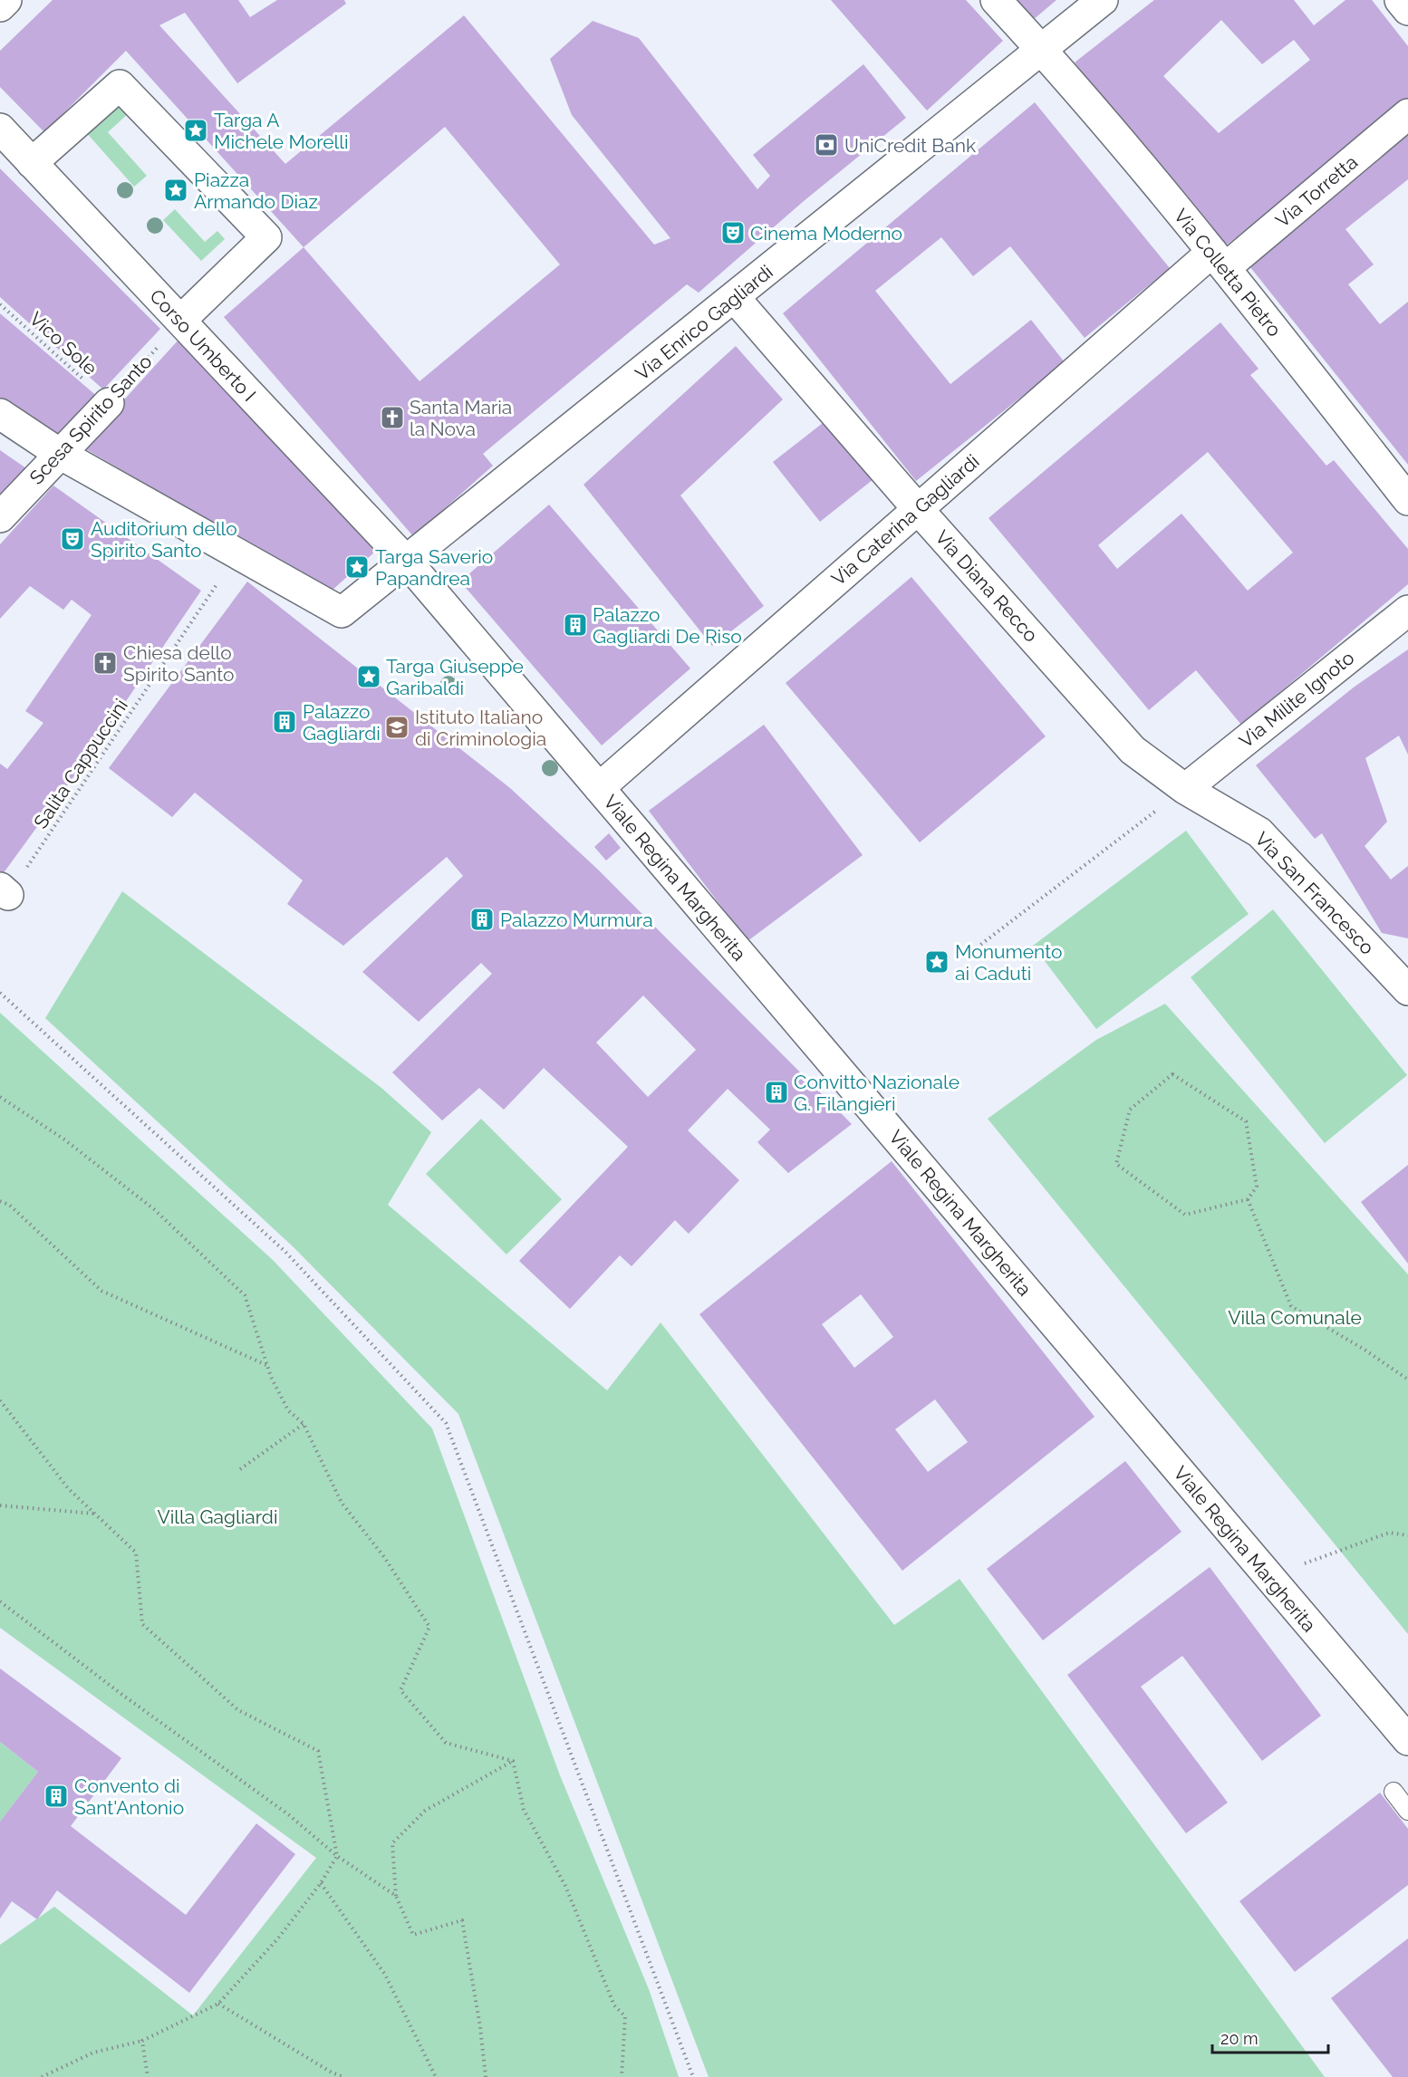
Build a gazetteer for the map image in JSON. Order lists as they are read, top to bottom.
{
  "streets": {
    "street": [
      "Via Torretta",
      "Via Colletta Pietro",
      "Via Enrico Gagliardi",
      "Corso Umberto I",
      "Scesa Spirito Santo",
      "Via Caterina Gagliardi",
      "Via Diana Recco",
      "Via Milite Ignoto",
      "Viale Regina Margherita",
      "Via San Francesco"
    ],
    "path": ["Vico Sole", "Salita Cappuccini"]
  },
  "crossings": [
    ["Via Torretta", "Via Colletta Pietro"],
    ["Via Torretta", "Via Caterina Gagliardi"],
    ["Via Colletta Pietro", "Via Enrico Gagliardi"],
    ["Via Colletta Pietro", "Via Caterina Gagliardi"],
    ["Via Enrico Gagliardi", "Corso Umberto I"],
    ["Via Enrico Gagliardi", "Via Diana Recco"],
    ["Via Enrico Gagliardi", "Salita Cappuccini"],
    ["Via Enrico Gagliardi", "Viale Regina Margherita"],
    ["Vico Sole", "Scesa Spirito Santo"],
    ["Corso Umberto I", "Scesa Spirito Santo"],
    ["Corso Umberto I", "Viale Regina Margherita"],
    ["Via Caterina Gagliardi", "Via Diana Recco"],
    ["Via Caterina Gagliardi", "Viale Regina Margherita"],
    ["Via Diana Recco", "Via Milite Ignoto"],
    ["Via Diana Recco", "Via San Francesco"],
    ["Via Milite Ignoto", "Via San Francesco"]
  ],
  "parks": ["Villa Comunale", "Villa Gagliardi"],
  "places": {
    "place": [
      "Targa A Michele Morelli",
      "Piazza Armando Diaz",
      "Targa Saverio Papandrea",
      "Targa Giuseppe Garibaldi",
      "Monumento ai Caduti"
    ],
    "bank": ["UniCredit Bank"],
    "theatre": ["Cinema Moderno", "Auditorium dello Spirito Santo"],
    "church": ["Santa Maria la Nova", "Chiesa dello Spirito Santo"],
    "building": [
      "Palazzo Gagliardi De Riso",
      "Palazzo Gagliardi",
      "Palazzo Murmura",
      "Convitto Nazionale G. Filangieri",
      "Convento di Sant'Antonio"
    ],
    "school or university": ["Istituto Italiano di Criminologia"]
  },
  "scale_bar": "20 m"
}
